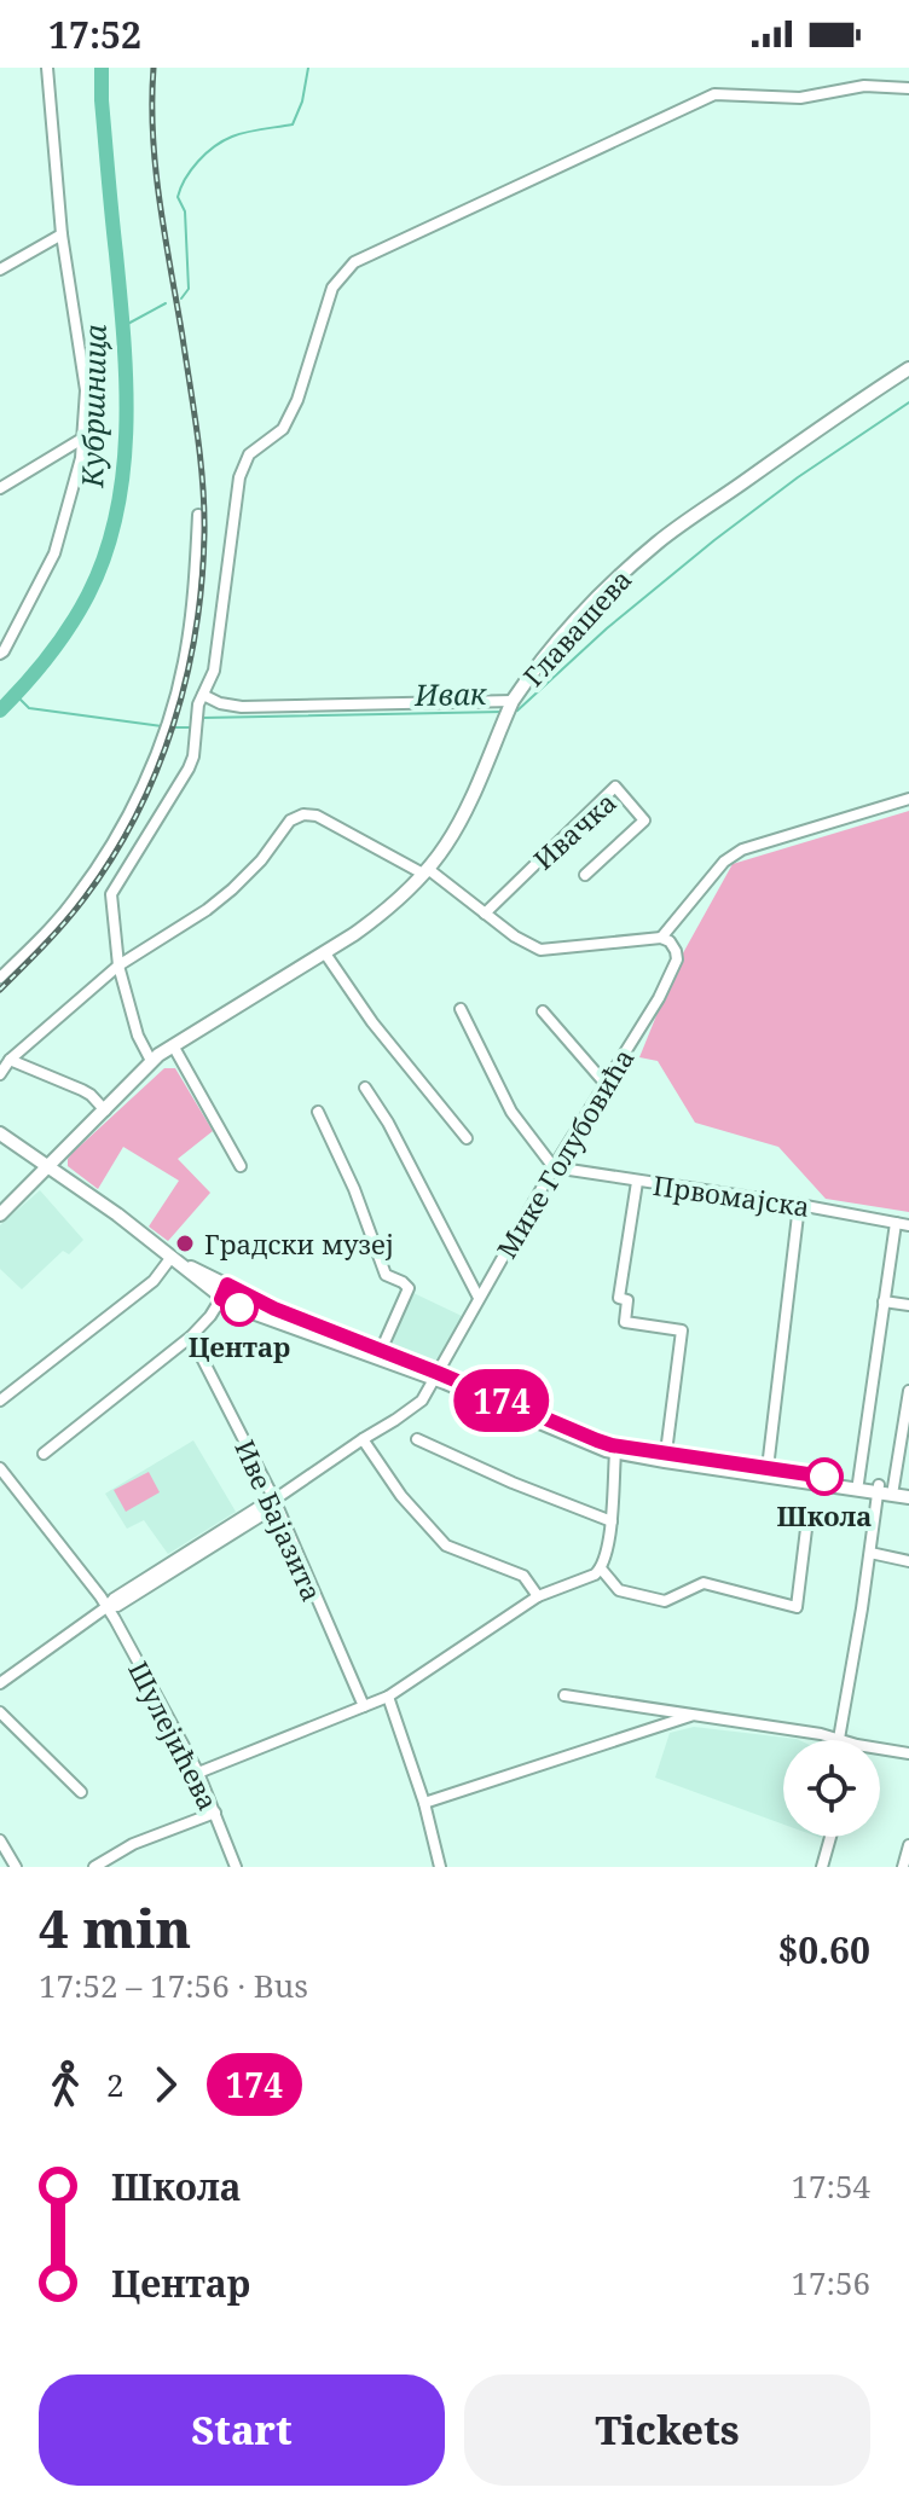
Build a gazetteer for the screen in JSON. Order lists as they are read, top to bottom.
{
  "streets": {
    "main road": ["Главашева"],
    "street": [
      "Ивачка",
      "Мике Голубовића",
      "Првомајска",
      "Иве Бајазита",
      "Шулејићева"
    ]
  },
  "crossings": [
    ["Мике Голубовића", "Првомајска"],
    ["Мике Голубовића", "Иве Бајазита"],
    ["Мике Голубовића", "Шулејићева"]
  ],
  "water": ["Кубршница", "Ивак"],
  "places": ["Градски музеј", "Центар", "Школа"],
  "lines": ["bus line 174"],
  "page": {
    "status": "17:52",
    "on_map": "174",
    "heading": ["4 min", "17:52 – 17:56 · Bus", "$0.60"],
    "legs": ["2", "174"],
    "list": [
      {
        "name": "Школа",
        "value": "17:54"
      },
      {
        "name": "Центар",
        "value": "17:56"
      }
    ],
    "buttons": ["Start", "Tickets"]
  }
}
